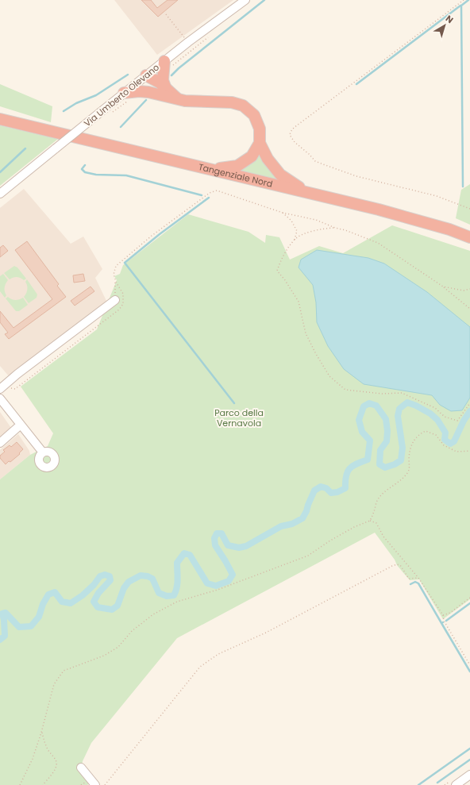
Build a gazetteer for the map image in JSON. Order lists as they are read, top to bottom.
{
  "streets": {
    "highway": ["Tangenziale Nord"],
    "street": ["Via Umberto Olevano"]
  },
  "parks": ["Parco della Vernavola"],
  "north": "top right"
}
